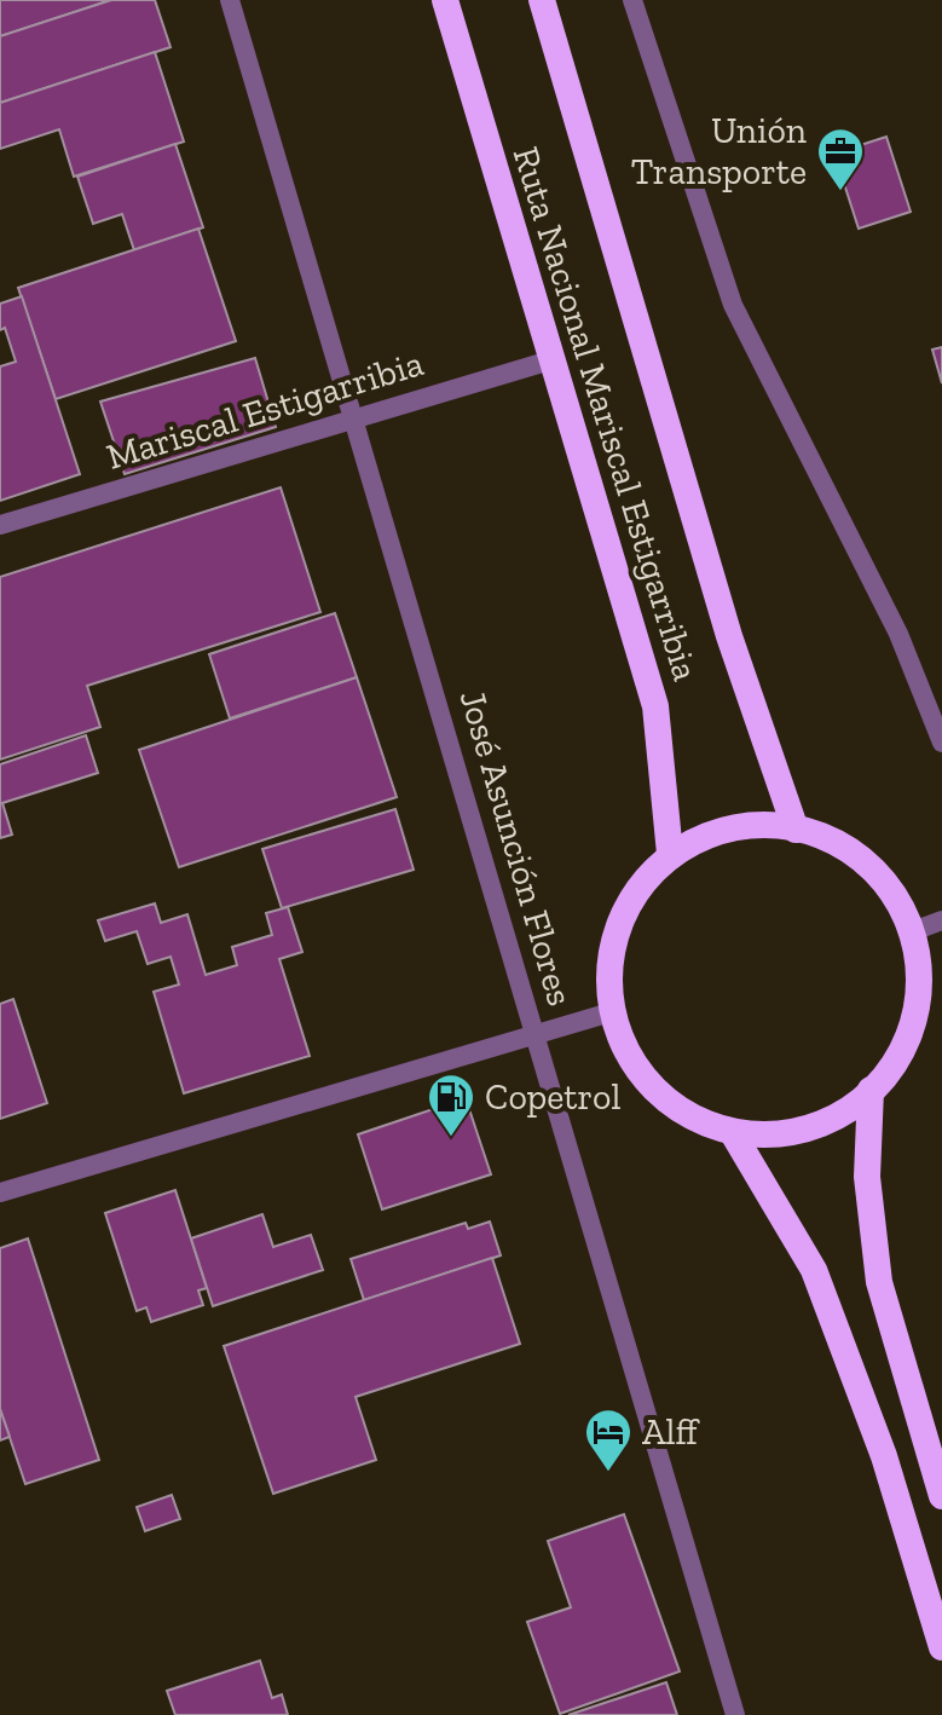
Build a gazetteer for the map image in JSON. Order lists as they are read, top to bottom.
{
  "streets": {
    "highway": ["Ruta Nacional Mariscal Estigarribia"],
    "street": ["Mariscal Estigarribia", "José Asunción Flores"]
  },
  "crossings": [
    ["Mariscal Estigarribia", "Ruta Nacional Mariscal Estigarribia"],
    ["Mariscal Estigarribia", "José Asunción Flores"]
  ],
  "places": {
    "office": ["Unión Transporte"],
    "fuel station": ["Copetrol"],
    "hotel": ["Alff"]
  }
}
